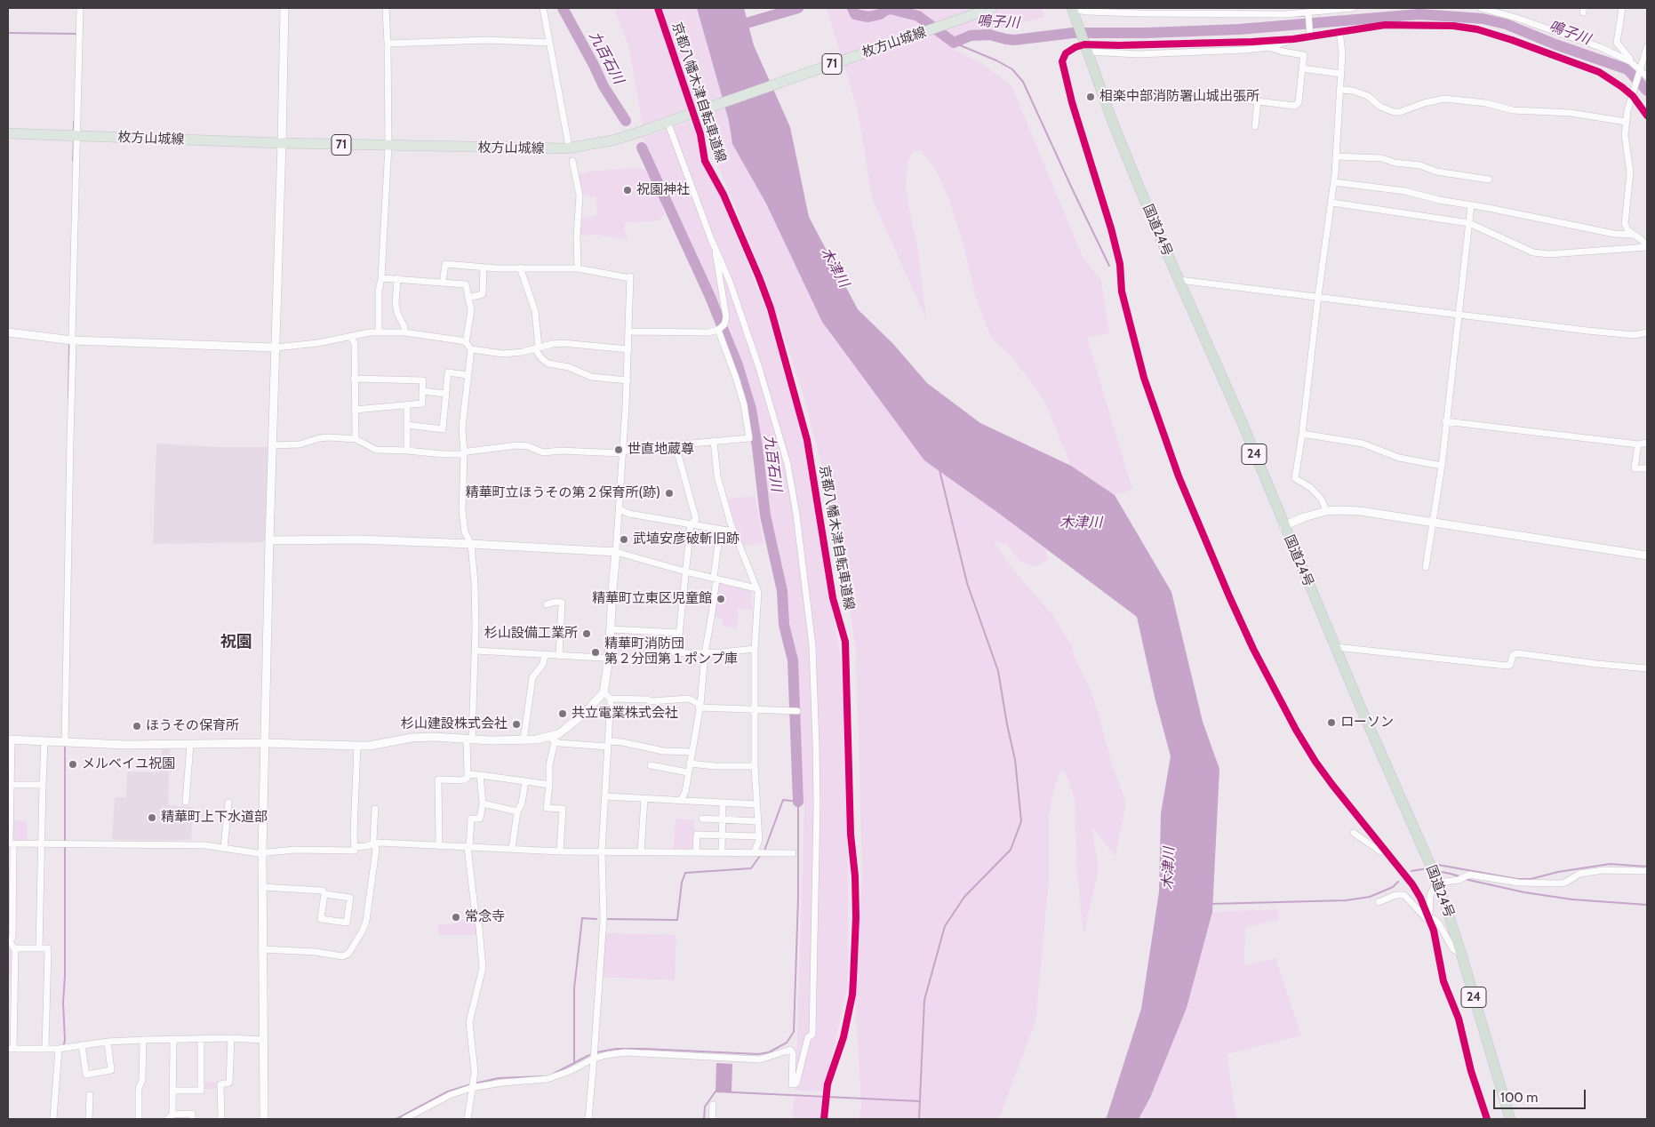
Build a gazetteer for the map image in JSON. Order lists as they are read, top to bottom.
{
  "streets": {
    "highway": ["国道24号", "24"],
    "main road": ["枚方山城線", "71"],
    "cycle path": ["京都八幡木津自転車道線"]
  },
  "districts": ["祝園"],
  "water": ["鳴子川", "九百石川", "木津川"],
  "places": [
    "相楽中部消防署山城出張所",
    "祝園神社",
    "世直地蔵尊",
    "精華町立ほうその第２保育所(跡)",
    "武埴安彦破斬旧跡",
    "精華町立東区児童館",
    "杉山設備工業所",
    "精華町消防団 第２分団第１ポンプ庫",
    "共立電業株式会社",
    "ローソン",
    "杉山建設株式会社",
    "ほうその保育所",
    "メルベイユ祝園",
    "精華町上下水道部",
    "常念寺"
  ],
  "scale_bar": "100 m"
}
